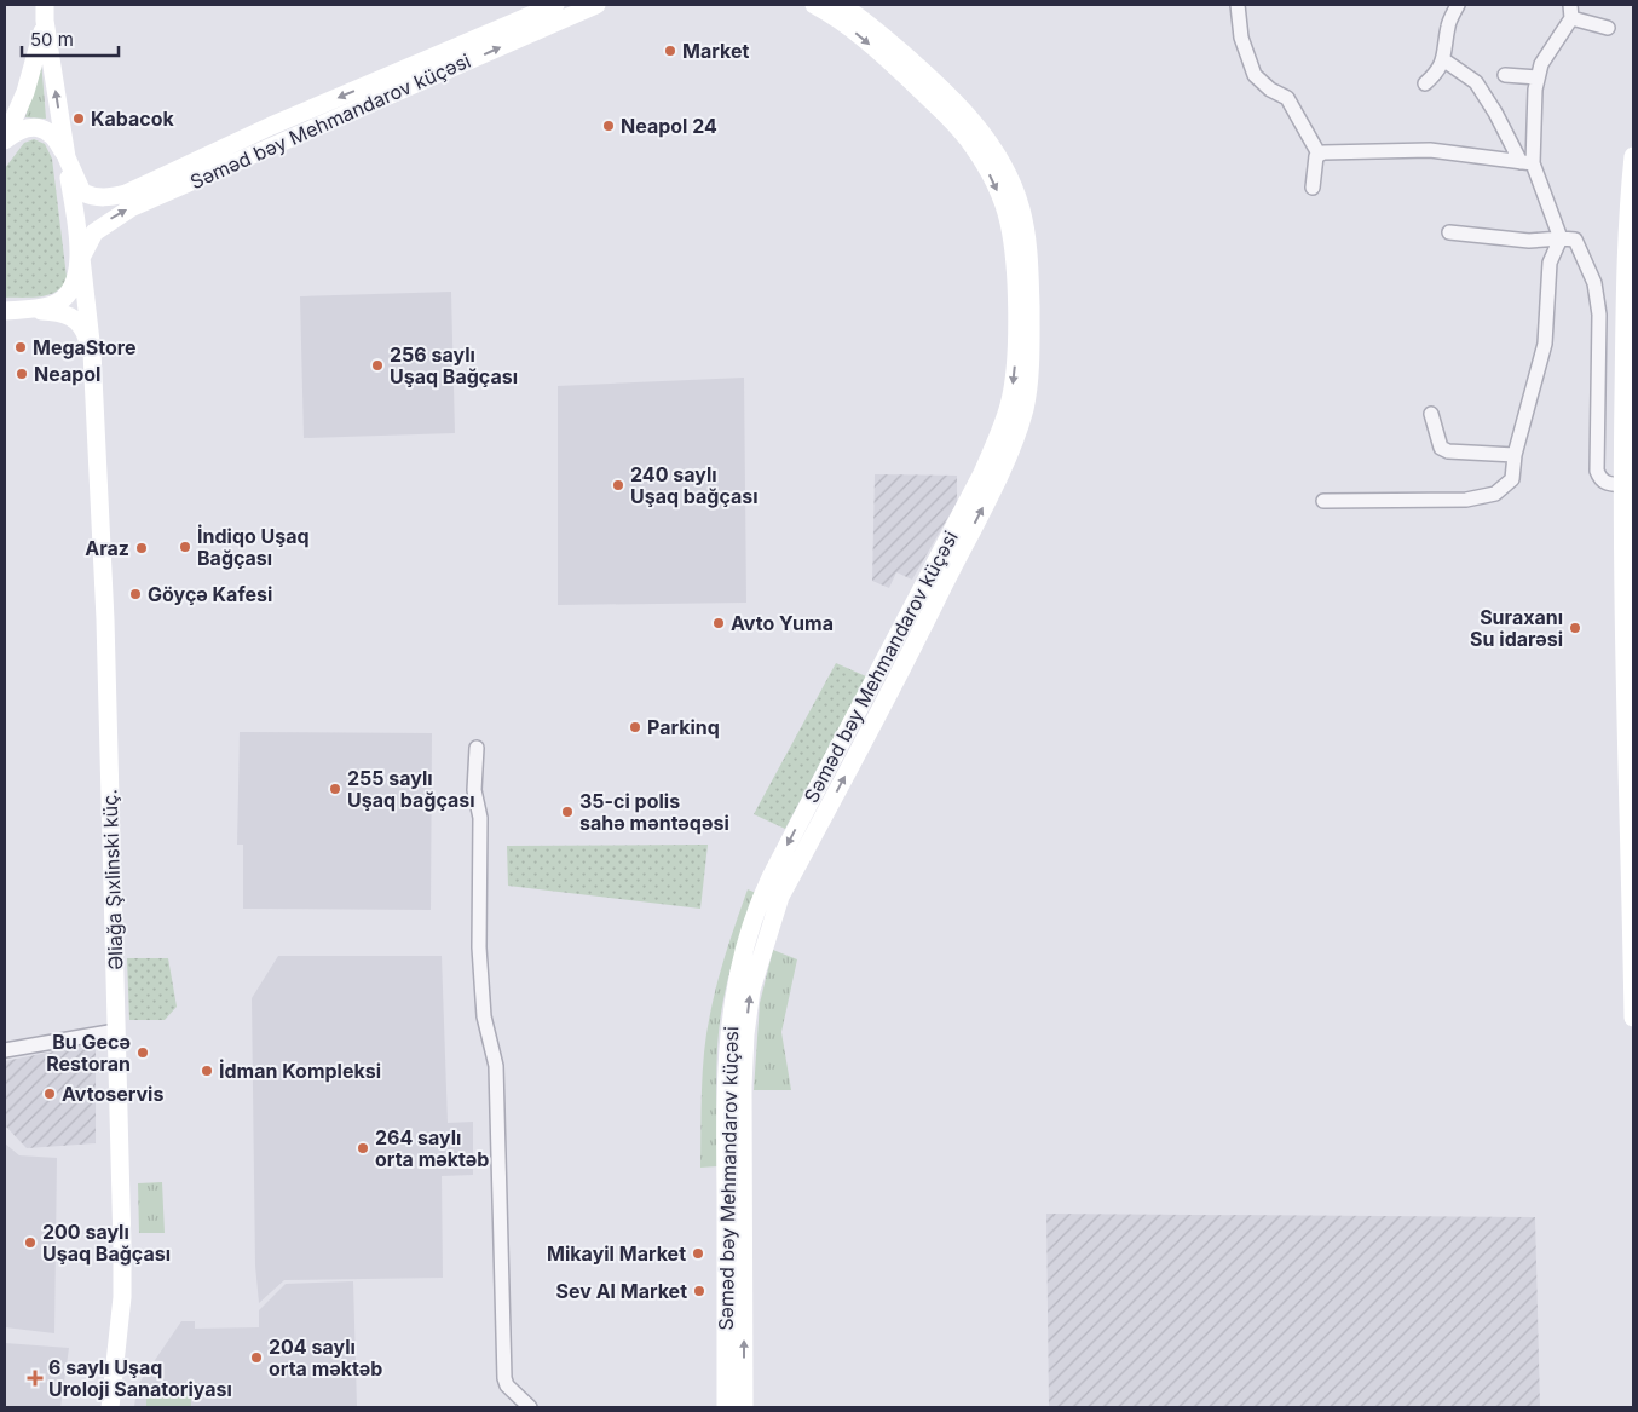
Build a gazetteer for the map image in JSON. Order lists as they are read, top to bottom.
{
  "streets": {
    "main road": ["Səməd bəy Mehmandarov küçəsi", "Əliağa Şıxlinski küç."]
  },
  "places": {
    "other": [
      "Market",
      "Kabacok",
      "Neapol 24",
      "MegaStore",
      "256 saylı Uşaq Bağçası",
      "Neapol",
      "240 saylı Uşaq bağçası",
      "İndiqo Uşaq Bağçası",
      "Araz",
      "Göyçə Kafesi",
      "Avto Yuma",
      "Suraxanı Su idarəsi",
      "Parkinq",
      "255 saylı Uşaq bağçası",
      "35-ci polis sahə məntəqəsi",
      "Bu Gecə Restoran",
      "İdman Kompleksi",
      "Avtoservis",
      "264 saylı orta məktəb",
      "200 saylı Uşaq Bağçası",
      "Mikayil Market",
      "Sev Al Market",
      "204 saylı orta məktəb"
    ],
    "health": ["6 saylı Uşaq Uroloji Sanatoriyası"]
  },
  "scale_bar": "50 m"
}
